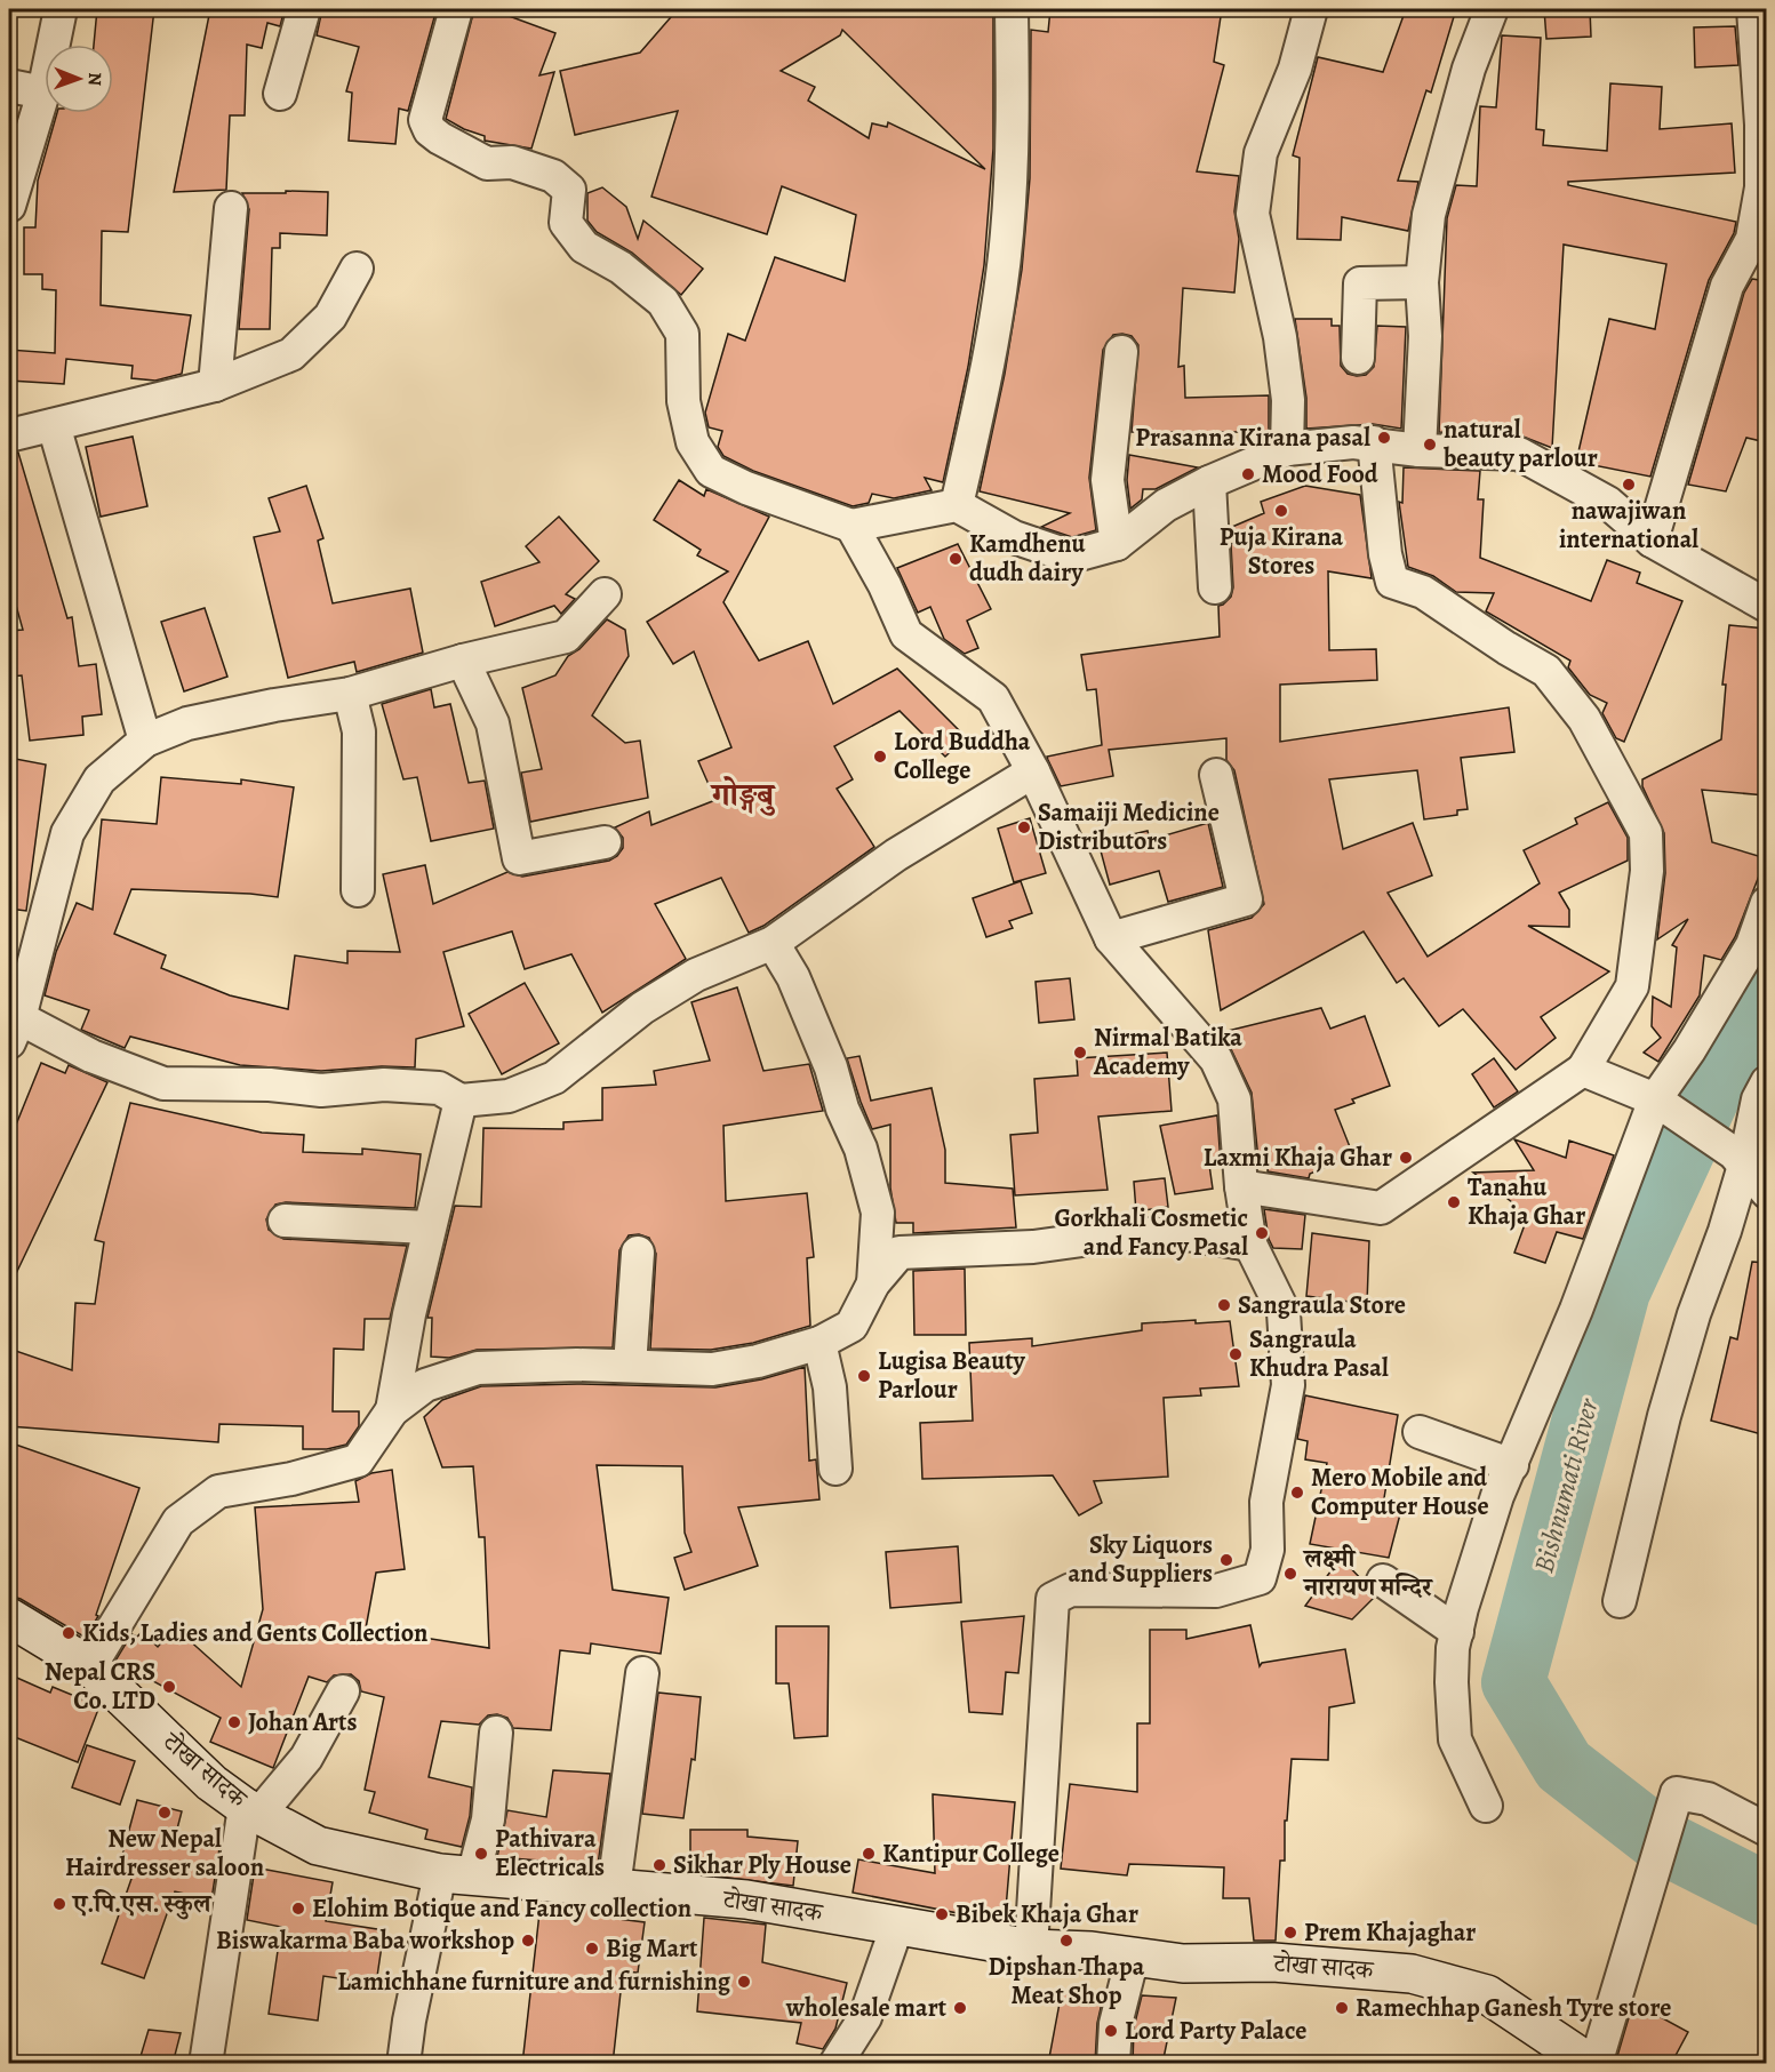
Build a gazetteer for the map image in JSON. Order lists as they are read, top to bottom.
{
  "streets": {
    "main road": ["टोखा सादक"]
  },
  "districts": ["गोङ्गबु"],
  "water": ["Bishnumati River"],
  "places": [
    "Prasanna Kirana pasal",
    "natural beauty parlour",
    "Mood Food",
    "nawajiwan international",
    "Puja Kirana Stores",
    "Kamdhenu dudh dairy",
    "Lord Buddha College",
    "Samaiji Medicine Distributors",
    "Nirmal Batika Academy",
    "Laxmi Khaja Ghar",
    "Tanahu Khaja Ghar",
    "Gorkhali Cosmetic and Fancy Pasal",
    "Sangraula Store",
    "Sangraula Khudra Pasal",
    "Lugisa Beauty Parlour",
    "Mero Mobile and Computer House",
    "Sky Liquors and Suppliers",
    "लक्ष्मी नारायण मन्दिर",
    "Kids, Ladies and Gents Collection",
    "Nepal CRS Co. LTD",
    "Johan Arts",
    "New Nepal Hairdresser saloon",
    "Pathivara Electricals",
    "Kantipur College",
    "Sikhar Ply House",
    "ए.पि.एस. स्कुल",
    "Elohim Botique and Fancy collection",
    "Bibek Khaja Ghar",
    "Prem Khajaghar",
    "Biswakarma Baba workshop",
    "Dipshan Thapa Meat Shop",
    "Big Mart",
    "Lamichhane furniture and furnishing",
    "wholesale mart",
    "Ramechhap Ganesh Tyre store",
    "Lord Party Palace"
  ],
  "north": "right"
}
